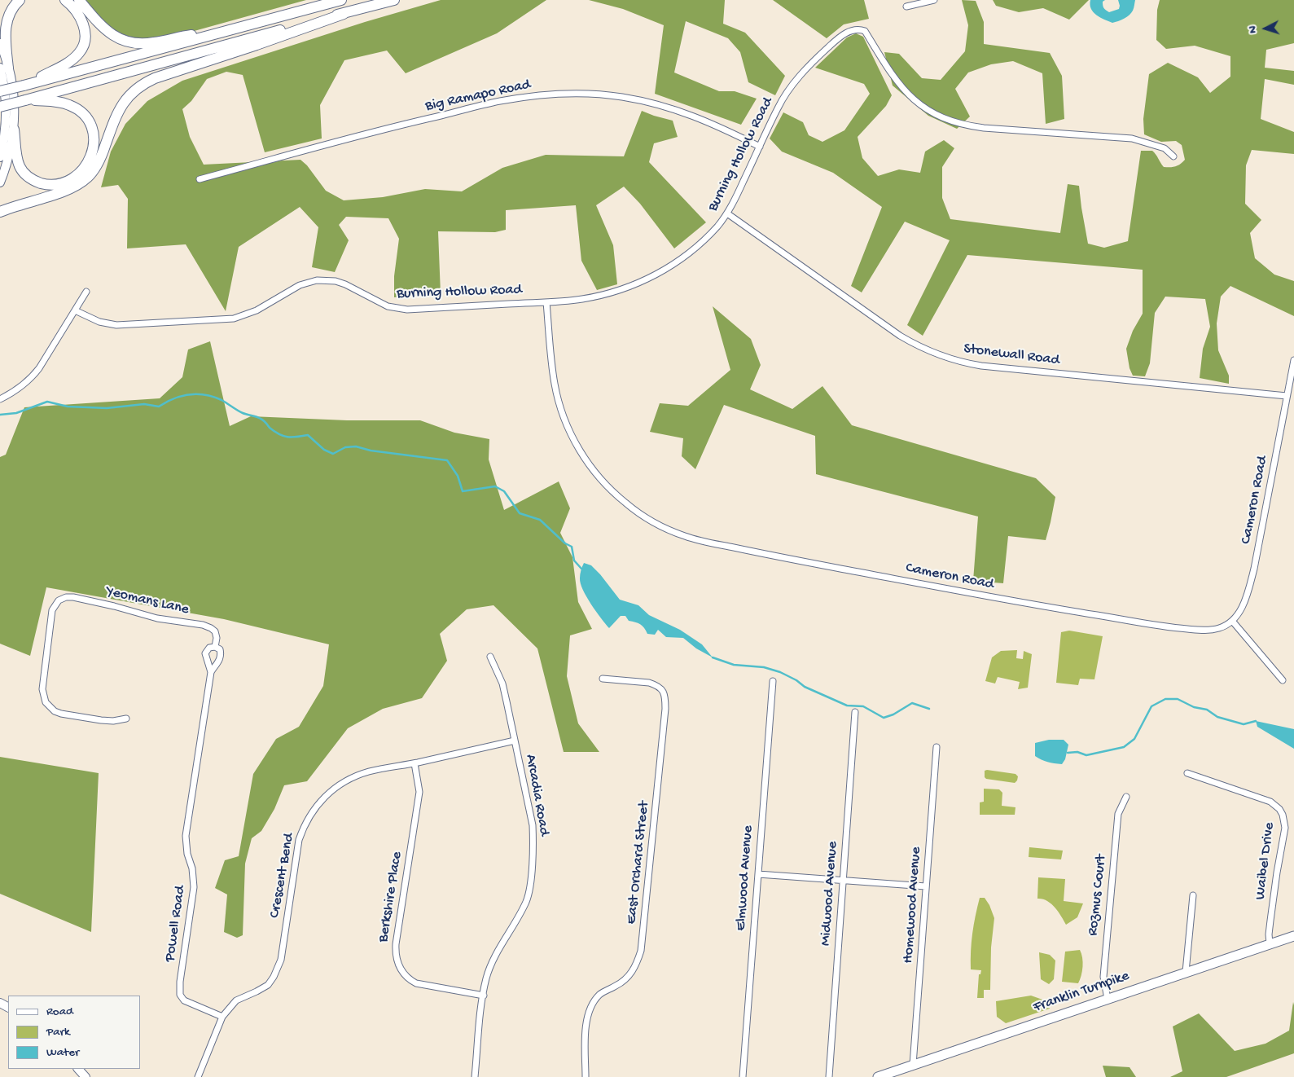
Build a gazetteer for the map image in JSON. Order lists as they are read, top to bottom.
{
  "streets": {
    "main road": ["Franklin Turnpike"],
    "street": [
      "Big Ramapo Road",
      "Burning Hollow Road",
      "Stonewall Road",
      "Cameron Road",
      "Yeomans Lane",
      "Arcadia Road",
      "Waibel Drive",
      "East Orchard Street",
      "Crescent Bend",
      "Elmwood Avenue",
      "Midwood Avenue",
      "Rozmus Court",
      "Berkshire Place",
      "Homewood Avenue",
      "Powell Road"
    ]
  },
  "crossings": [
    ["Big Ramapo Road", "Burning Hollow Road"],
    ["Burning Hollow Road", "Stonewall Road"],
    ["Burning Hollow Road", "Cameron Road"],
    ["Stonewall Road", "Cameron Road"],
    ["Yeomans Lane", "Powell Road"],
    ["Arcadia Road", "Crescent Bend"],
    ["Arcadia Road", "Berkshire Place"],
    ["Waibel Drive", "Franklin Turnpike"],
    ["Crescent Bend", "Berkshire Place"],
    ["Crescent Bend", "Powell Road"],
    ["Rozmus Court", "Franklin Turnpike"],
    ["Homewood Avenue", "Franklin Turnpike"]
  ],
  "legend": ["Road", "Park", "Water"],
  "north": "left"
}
